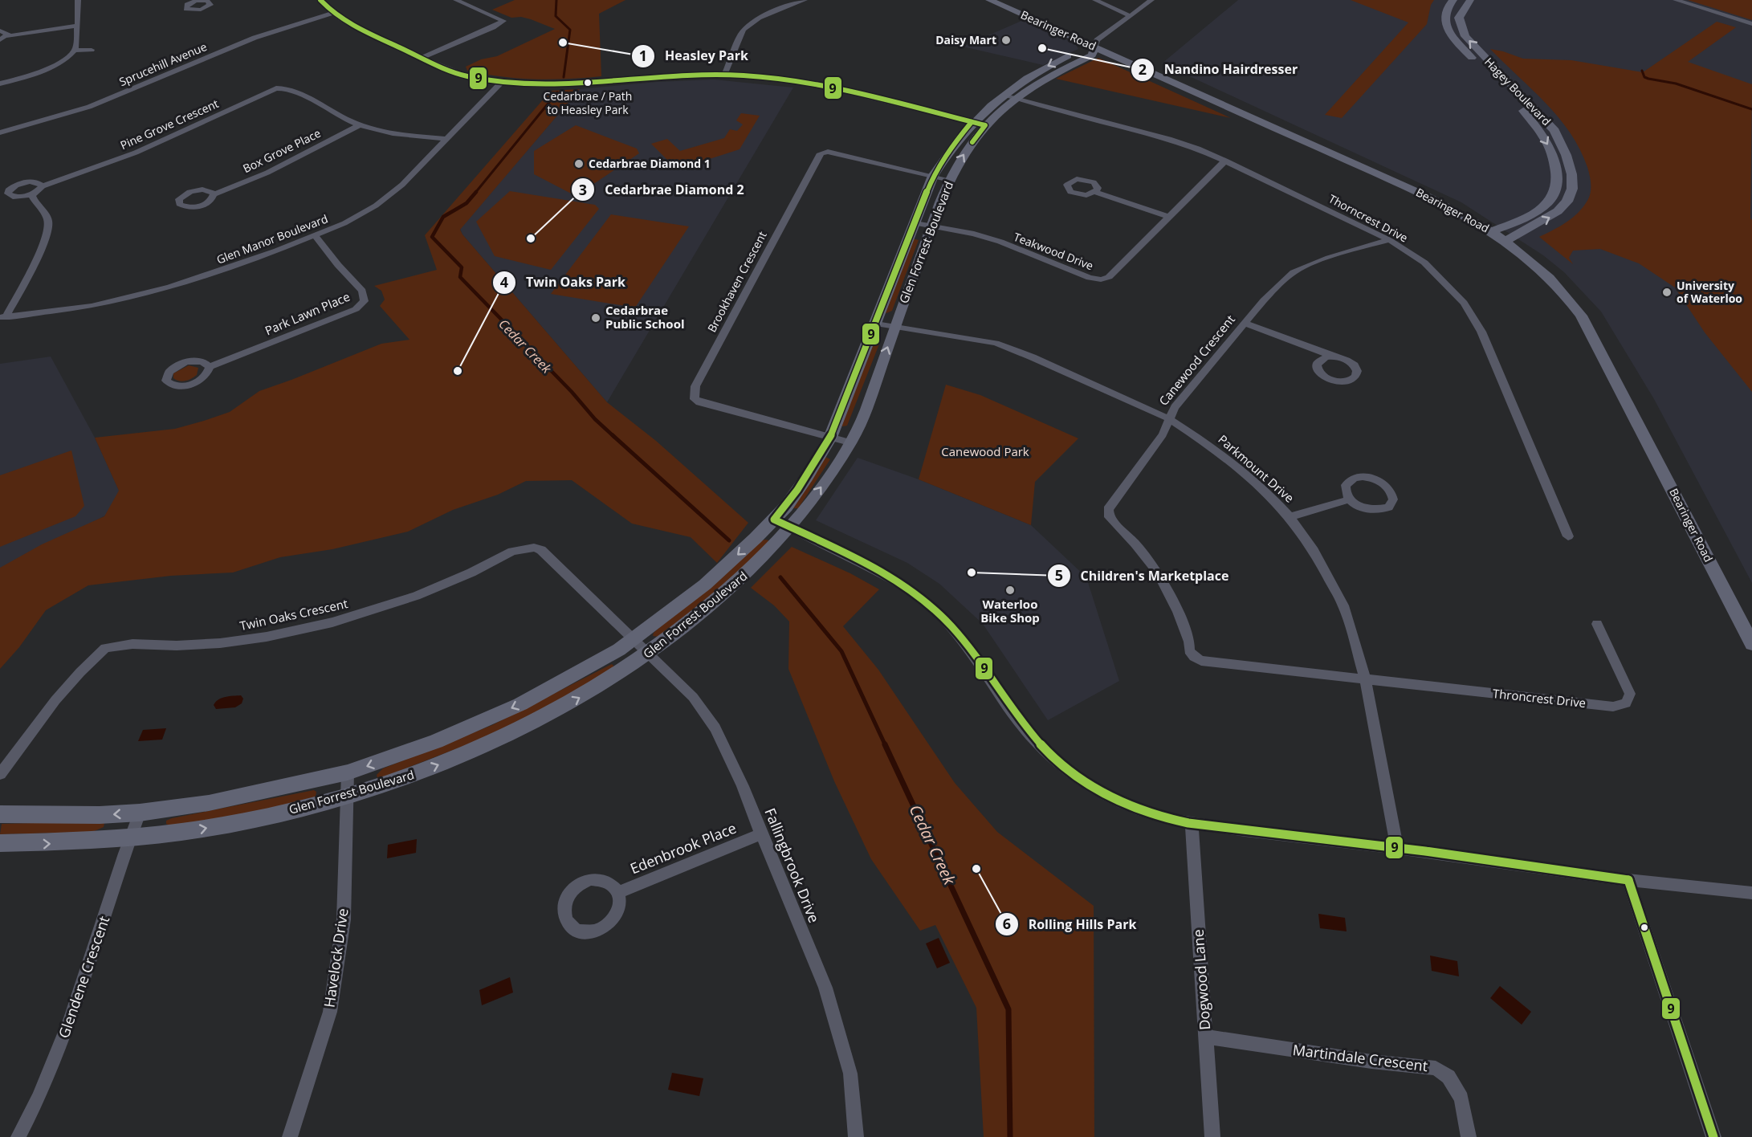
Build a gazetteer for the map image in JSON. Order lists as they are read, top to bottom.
{
  "streets": {
    "street": [
      "Bearinger Road",
      "Sprucehill Avenue",
      "Hagey Boulevard",
      "Pine Grove Crescent",
      "Box Grove Place",
      "Thorncrest Drive",
      "Glen Manor Boulevard",
      "Glen Forrest Boulevard",
      "Teakwood Drive",
      "Brookhaven Crescent",
      "Park Lawn Place",
      "Canewood Crescent",
      "Parkmount Drive",
      "Twin Oaks Crescent",
      "Throncrest Drive",
      "Edenbrook Place",
      "Fallingbrook Drive",
      "Havelock Drive",
      "Glendene Crescent",
      "Dogwood Lane",
      "Martindale Crescent"
    ]
  },
  "crossings": [
    ["Bearinger Road", "Hagey Boulevard"],
    ["Bearinger Road", "Glen Forrest Boulevard"],
    ["Pine Grove Crescent", "Box Grove Place"],
    ["Pine Grove Crescent", "Glen Manor Boulevard"],
    ["Thorncrest Drive", "Glen Forrest Boulevard"],
    ["Thorncrest Drive", "Teakwood Drive"],
    ["Thorncrest Drive", "Canewood Crescent"],
    ["Glen Manor Boulevard", "Park Lawn Place"],
    ["Glen Forrest Boulevard", "Teakwood Drive"],
    ["Glen Forrest Boulevard", "Brookhaven Crescent"],
    ["Glen Forrest Boulevard", "Parkmount Drive"],
    ["Glen Forrest Boulevard", "Twin Oaks Crescent"],
    ["Glen Forrest Boulevard", "Fallingbrook Drive"],
    ["Glen Forrest Boulevard", "Havelock Drive"],
    ["Glen Forrest Boulevard", "Glendene Crescent"],
    ["Canewood Crescent", "Parkmount Drive"],
    ["Canewood Crescent", "Throncrest Drive"],
    ["Parkmount Drive", "Throncrest Drive"],
    ["Twin Oaks Crescent", "Fallingbrook Drive"],
    ["Edenbrook Place", "Fallingbrook Drive"],
    ["Dogwood Lane", "Martindale Crescent"]
  ],
  "water": ["Cedar Creek"],
  "parks": ["Canewood Park"],
  "places": [
    "Daisy Mart",
    "Heasley Park",
    "Nandino Hairdresser",
    "Cedarbrae / Path to Heasley Park",
    "Cedarbrae Diamond 1",
    "Cedarbrae Diamond 2",
    "University of Waterloo",
    "Cedarbrae Public School",
    "Twin Oaks Park",
    "Children's Marketplace",
    "Waterloo Bike Shop",
    "Rolling Hills Park"
  ],
  "lines": ["transit line 9"]
}
